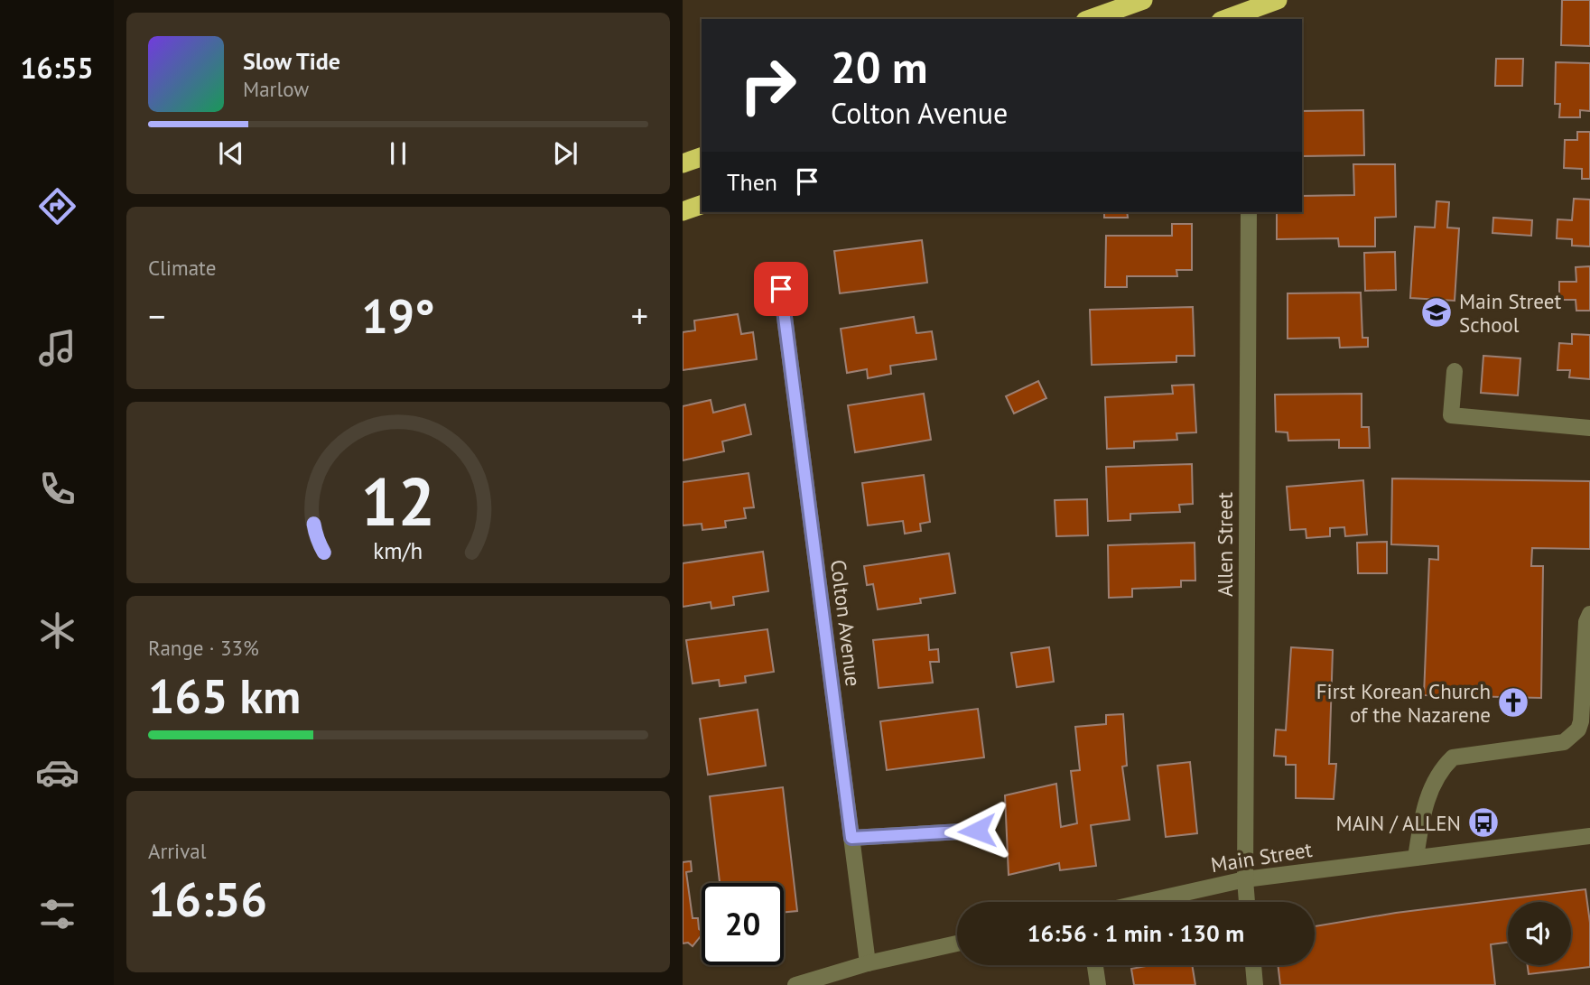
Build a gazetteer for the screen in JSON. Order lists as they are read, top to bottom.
{
  "streets": {
    "street": ["Allen Street", "Colton Avenue", "Main Street"]
  },
  "crossings": [
    ["Allen Street", "Main Street"]
  ],
  "places": {
    "school or university": ["Main Street School"],
    "church": ["First Korean Church of the Nazarene"],
    "bus stop": ["MAIN / ALLEN"]
  },
  "page": {
    "tabs": "16:55",
    "turn": ["20 m", "Colton Avenue"],
    "song": ["Slow Tide", "Marlow"],
    "then": "Then",
    "tile": [
      "Climate",
      ["Range · 33%", "165 km"],
      ["Arrival", "16:56"]
    ],
    "heat": ["−", "19°", "+"],
    "limit": "20",
    "trip": "16:56 · 1 min · 130 m",
    "gauge": ["12", "km/h"]
  }
}
